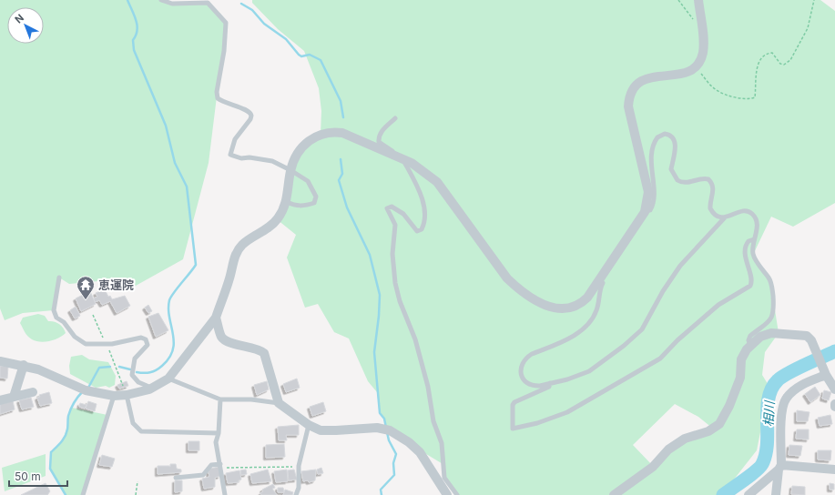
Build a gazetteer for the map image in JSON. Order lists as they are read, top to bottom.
{
  "water": ["相川"],
  "places": {
    "temple": ["恵運院"]
  },
  "scale_bar": "50 m",
  "north": "top left"
}
